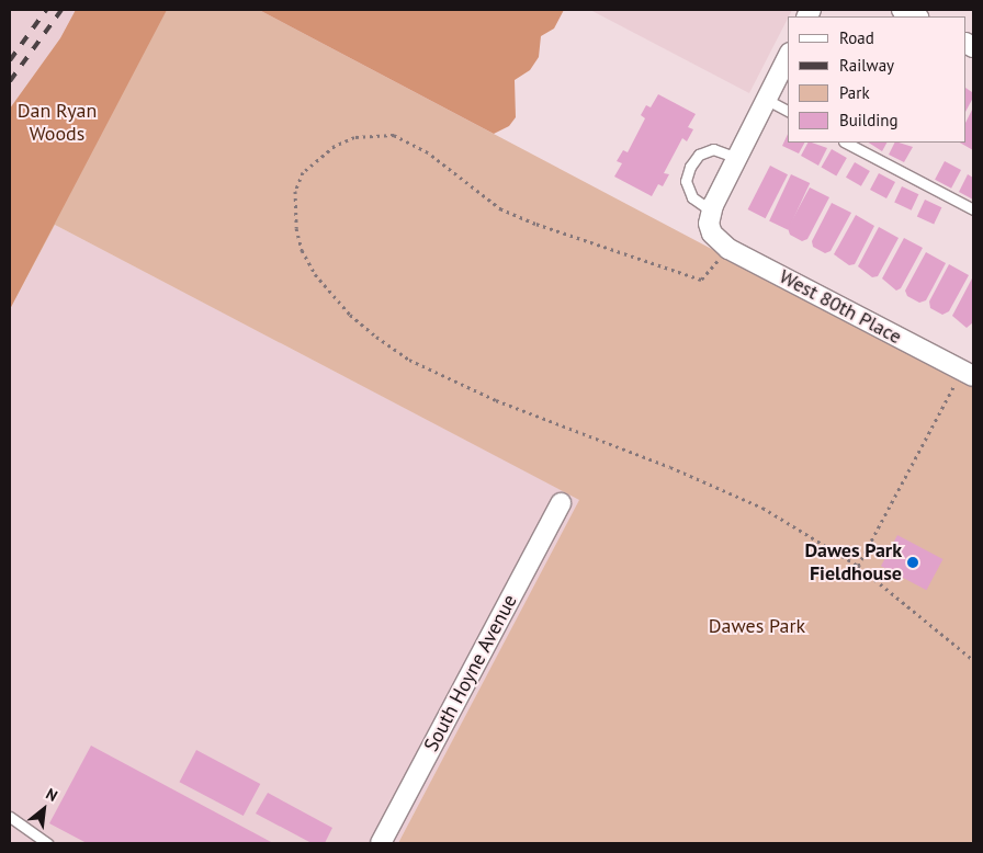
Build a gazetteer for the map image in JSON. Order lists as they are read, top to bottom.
{
  "streets": {
    "street": ["West 80th Place", "South Hoyne Avenue"]
  },
  "parks": ["Dan Ryan Woods", "Dawes Park"],
  "places": ["Dawes Park Fieldhouse"],
  "legend": [
    "Road",
    "Railway",
    "Park",
    "Building"
  ],
  "north": "top right"
}
